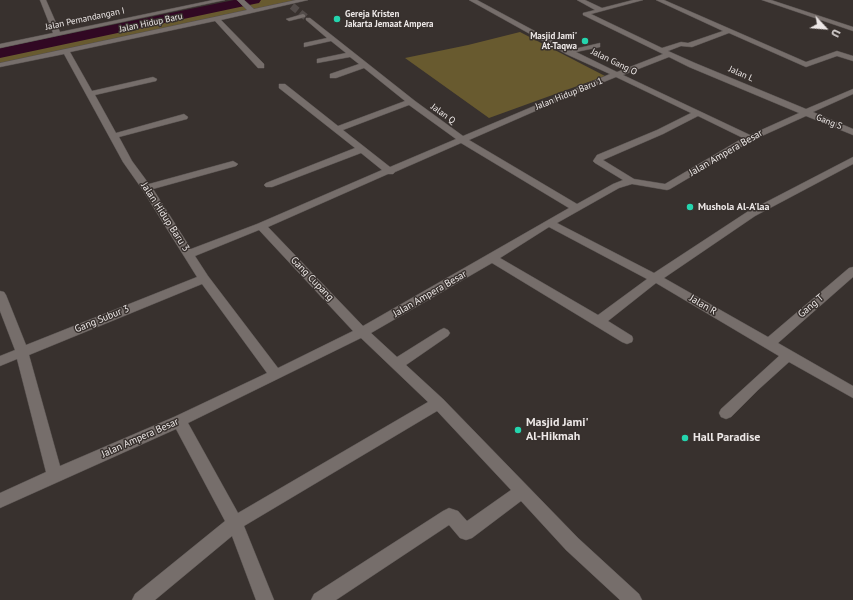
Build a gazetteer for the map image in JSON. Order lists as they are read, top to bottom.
{
  "streets": {
    "street": [
      "Jalan Pemandangan I",
      "Jalan Hidup Baru",
      "Jalan Gang O",
      "Jalan L",
      "Jalan Hidup Baru 1",
      "Jalan Q",
      "Gang S",
      "Jalan Ampera Besar",
      "Jalan Hidup Baru 3",
      "Gang Cupang",
      "Jalan R",
      "Gang T",
      "Gang Subur 3"
    ]
  },
  "crossings": [
    ["Jalan Hidup Baru", "Jalan Hidup Baru 3"],
    ["Jalan Gang O", "Jalan Hidup Baru 1"],
    ["Jalan Gang O", "Jalan Ampera Besar"],
    ["Jalan L", "Jalan Hidup Baru 1"],
    ["Jalan L", "Gang S"],
    ["Jalan L", "Jalan Ampera Besar"],
    ["Jalan Hidup Baru 1", "Jalan Q"],
    ["Jalan Hidup Baru 1", "Jalan Hidup Baru 3"],
    ["Jalan Hidup Baru 1", "Gang Cupang"],
    ["Jalan Q", "Jalan Ampera Besar"],
    ["Gang S", "Jalan Ampera Besar"],
    ["Jalan Ampera Besar", "Jalan Hidup Baru 3"],
    ["Jalan Ampera Besar", "Gang Cupang"],
    ["Jalan Ampera Besar", "Jalan R"],
    ["Jalan Hidup Baru 3", "Gang Subur 3"],
    ["Jalan R", "Gang T"]
  ],
  "places": [
    "Gereja Kristen Jakarta Jemaat Ampera",
    "Masjid Jami' At-Taqwa",
    "Mushola Al-A'laa",
    "Masjid Jami' Al-Hikmah",
    "Hall Paradise"
  ],
  "north": "bottom right"
}
